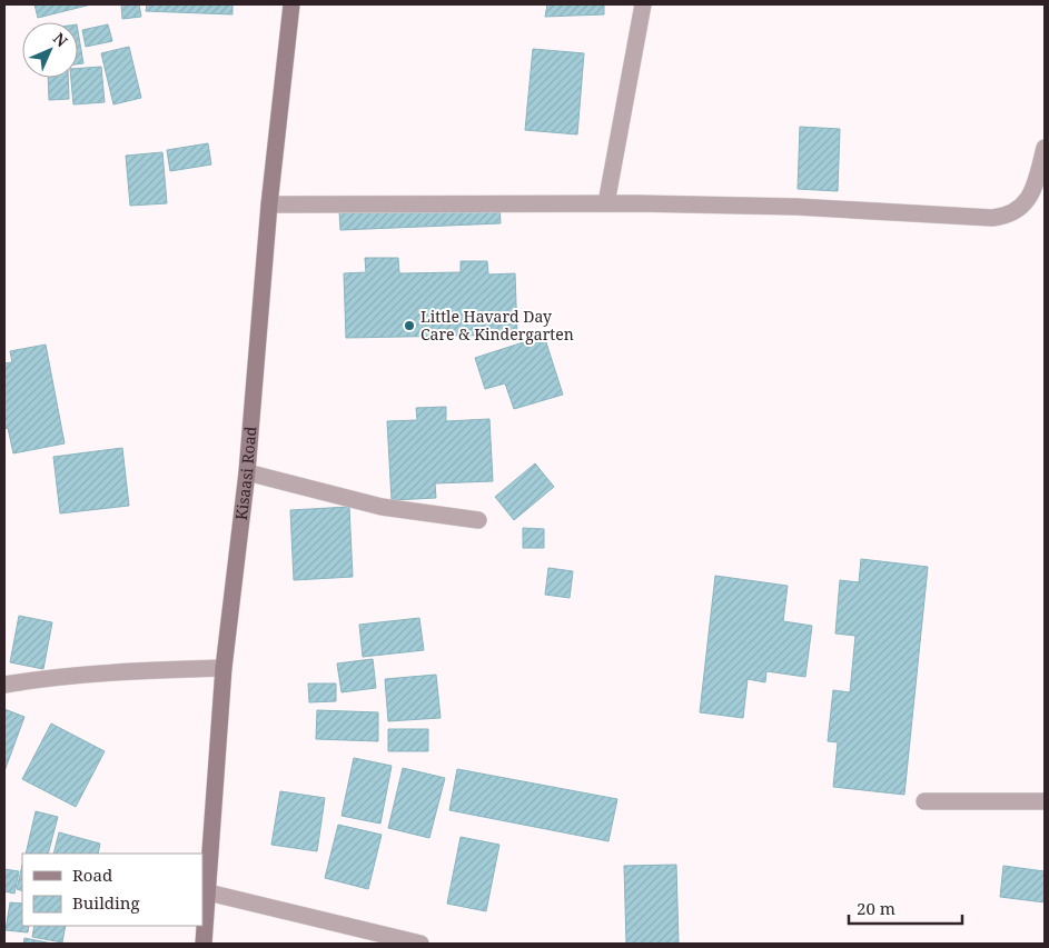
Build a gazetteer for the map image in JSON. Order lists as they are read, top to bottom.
{
  "streets": {
    "main road": ["Kisaasi Road"]
  },
  "places": ["Little Havard Day Care & Kindergarten"],
  "legend": ["Road", "Building"],
  "scale_bar": "20 m",
  "north": "top right"
}
